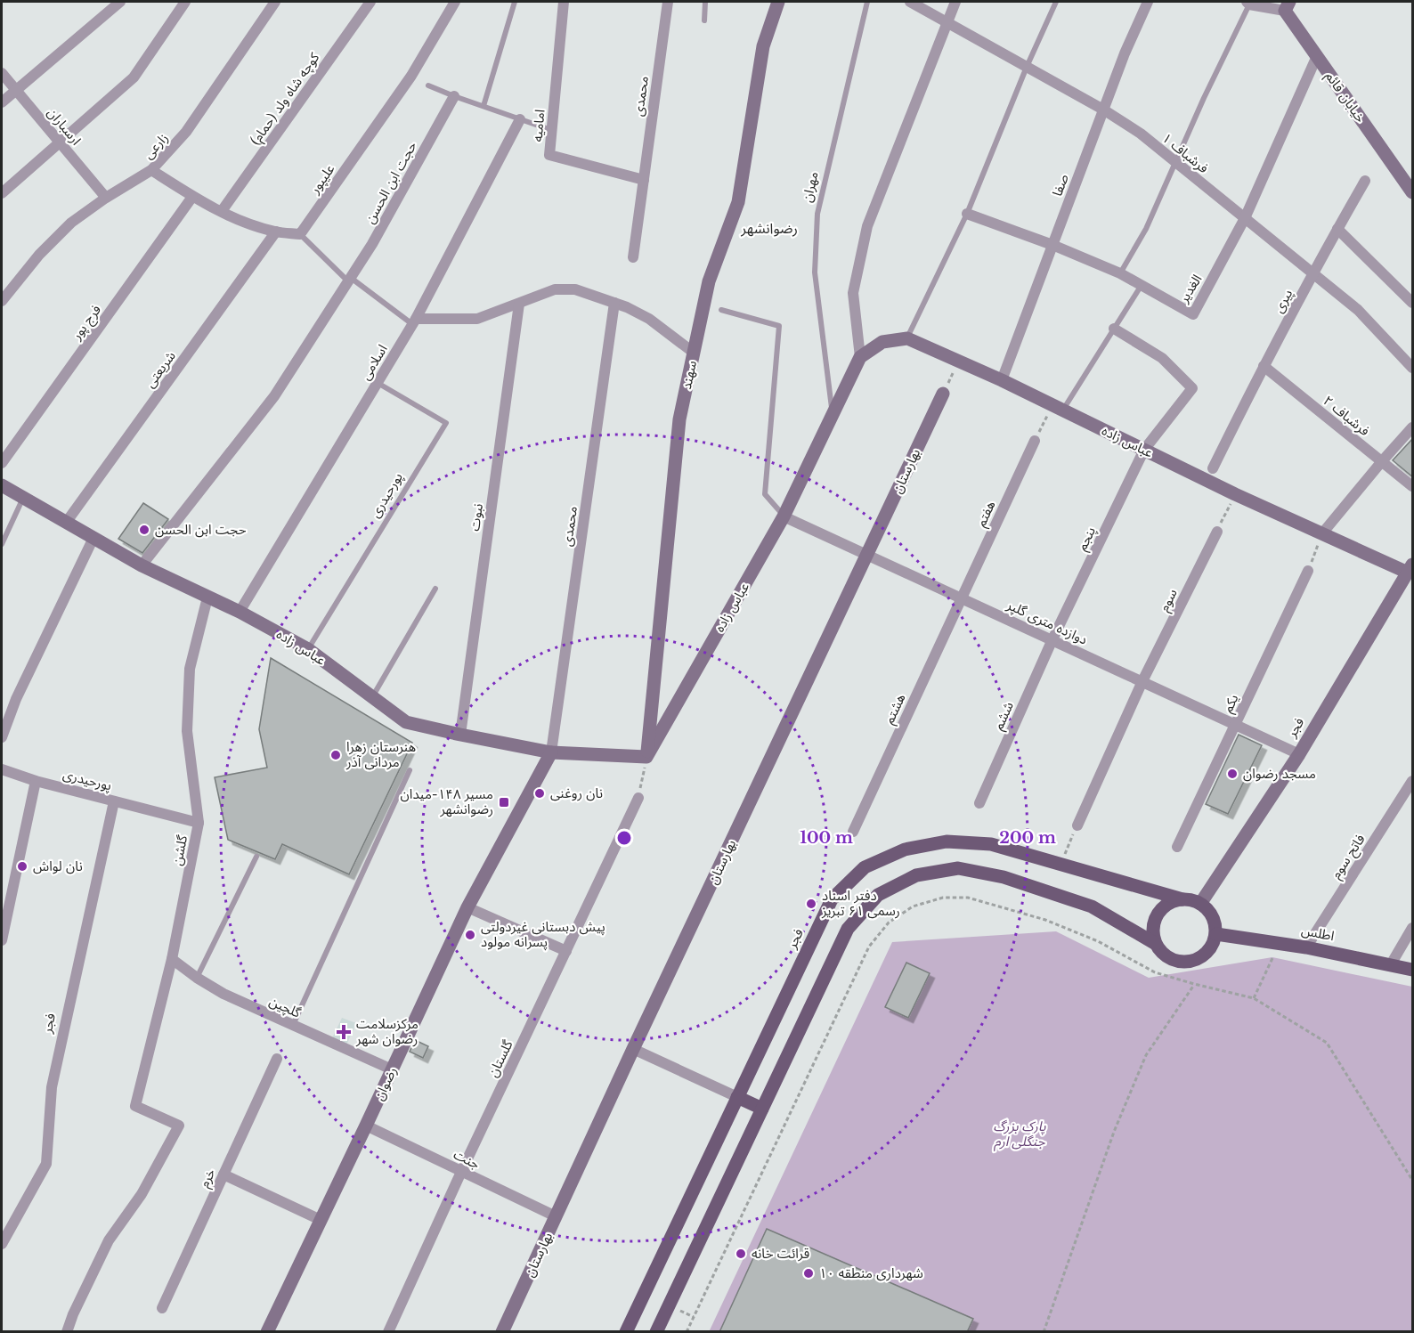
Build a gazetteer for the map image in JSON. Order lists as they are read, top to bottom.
{
  "streets": {
    "main road": [
      "خیابان قائم",
      "سهند",
      "عباس زاده",
      "بهارستان",
      "فجر",
      "اطلس",
      "رضوان"
    ],
    "street": [
      "محمدی",
      "کوچه شاه ولد (حمام)",
      "امامیه",
      "ارسباران",
      "زارعی",
      "فرشباف ۱",
      "علیپور",
      "حجت ابن الحسن",
      "صفا",
      "الغدیر",
      "پیری",
      "فرج پور",
      "اسلامی",
      "شریعتی",
      "فرشباف ۲",
      "پورحیدری",
      "هفتم",
      "نبوت",
      "پنجم",
      "سوم",
      "دوازده متری گلپر",
      "یکم",
      "هشتم",
      "ششم",
      "گلشن",
      "فاتح سوم",
      "گلچین",
      "گلستان",
      "جنت",
      "خرم"
    ],
    "lane": ["مهران"]
  },
  "crossings": [
    ["محمدی", "امامیه"],
    ["محمدی", "عباس زاده"],
    ["محمدی", "رضوان"],
    ["خیابان قائم", "الغدیر"],
    ["ارسباران", "زارعی"],
    ["فرشباف ۱", "صفا"],
    ["فرشباف ۱", "الغدیر"],
    ["فرشباف ۱", "پیری"],
    ["حجت ابن الحسن", "عباس زاده"],
    ["صفا", "الغدیر"],
    ["صفا", "عباس زاده"],
    ["مهران", "عباس زاده"],
    ["پیری", "فرشباف ۲"],
    ["اسلامی", "عباس زاده"],
    ["اسلامی", "پورحیدری"],
    ["شریعتی", "عباس زاده"],
    ["سهند", "عباس زاده"],
    ["عباس زاده", "پورحیدری"],
    ["عباس زاده", "نبوت"],
    ["عباس زاده", "پنجم"],
    ["عباس زاده", "دوازده متری گلپر"],
    ["عباس زاده", "فجر"],
    ["عباس زاده", "گلشن"],
    ["عباس زاده", "رضوان"],
    ["بهارستان", "دوازده متری گلپر"],
    ["بهارستان", "جنت"],
    ["پورحیدری", "فجر"],
    ["پورحیدری", "گلشن"],
    ["هفتم", "دوازده متری گلپر"],
    ["هفتم", "هشتم"],
    ["پنجم", "دوازده متری گلپر"],
    ["پنجم", "ششم"],
    ["سوم", "دوازده متری گلپر"],
    ["دوازده متری گلپر", "یکم"],
    ["دوازده متری گلپر", "هشتم"],
    ["دوازده متری گلپر", "ششم"],
    ["دوازده متری گلپر", "فجر"],
    ["فجر", "اطلس"],
    ["گلشن", "گلچین"],
    ["فاتح سوم", "اطلس"],
    ["گلچین", "رضوان"],
    ["گلستان", "جنت"],
    ["رضوان", "جنت"]
  ],
  "districts": ["رضوانشهر"],
  "parks": ["پارک بزرگ جنگلی ارم"],
  "places": {
    "other": [
      "حجت ابن الحسن",
      "هنرستان زهرا مردانی آذر",
      "مسجد رضوان",
      "نان روغنی",
      "نان لواش",
      "دفتر اسناد رسمی ۶۱ تبریز",
      "پیش دبستانی غیردولتی پسرانه مولود",
      "قرائت خانه",
      "شهرداری منطقه ۱۰"
    ],
    "transit": ["مسیر ۱۴۸-میدان رضوانشهر"],
    "health": ["مرکزسلامت رضوان شهر"]
  },
  "rings": ["100 m", "200 m"]
}
